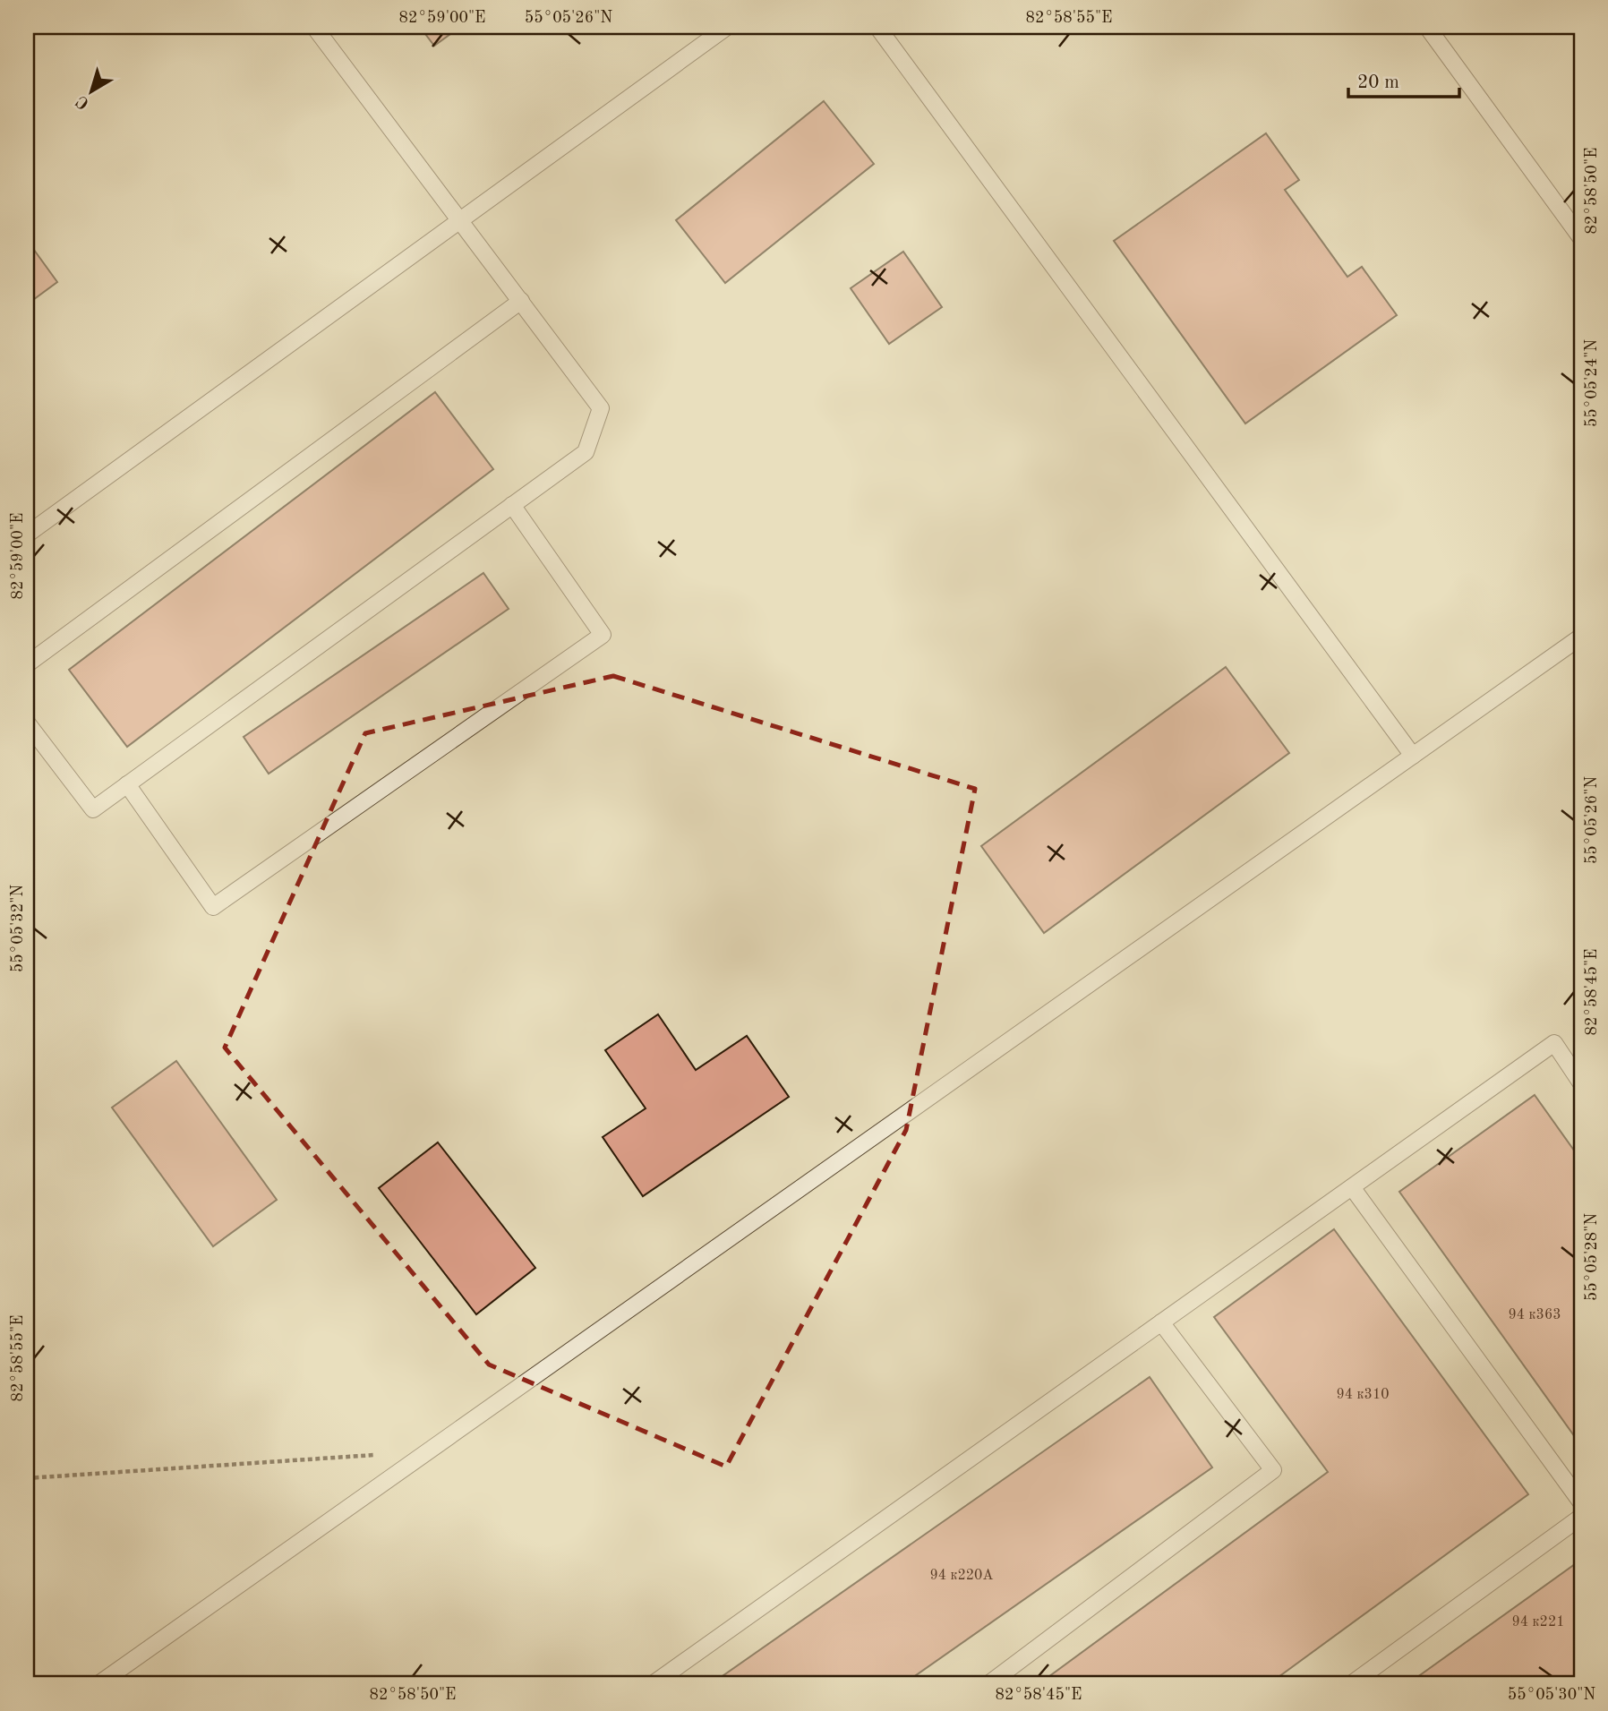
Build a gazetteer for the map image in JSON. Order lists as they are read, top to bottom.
{
  "house_numbers": [
    "94 к363",
    "94 к310",
    "94 к220А",
    "94 к221"
  ],
  "scale_bar": "20 m",
  "north": "bottom left",
  "coordinates": [
    "82°59'00\"E",
    "55°05'26\"N",
    "82°58'55\"E",
    "82°58'50\"E",
    "55°05'24\"N",
    "55°05'32\"N",
    "82°58'45\"E",
    "55°05'28\"N",
    "55°05'30\"N"
  ]
}
